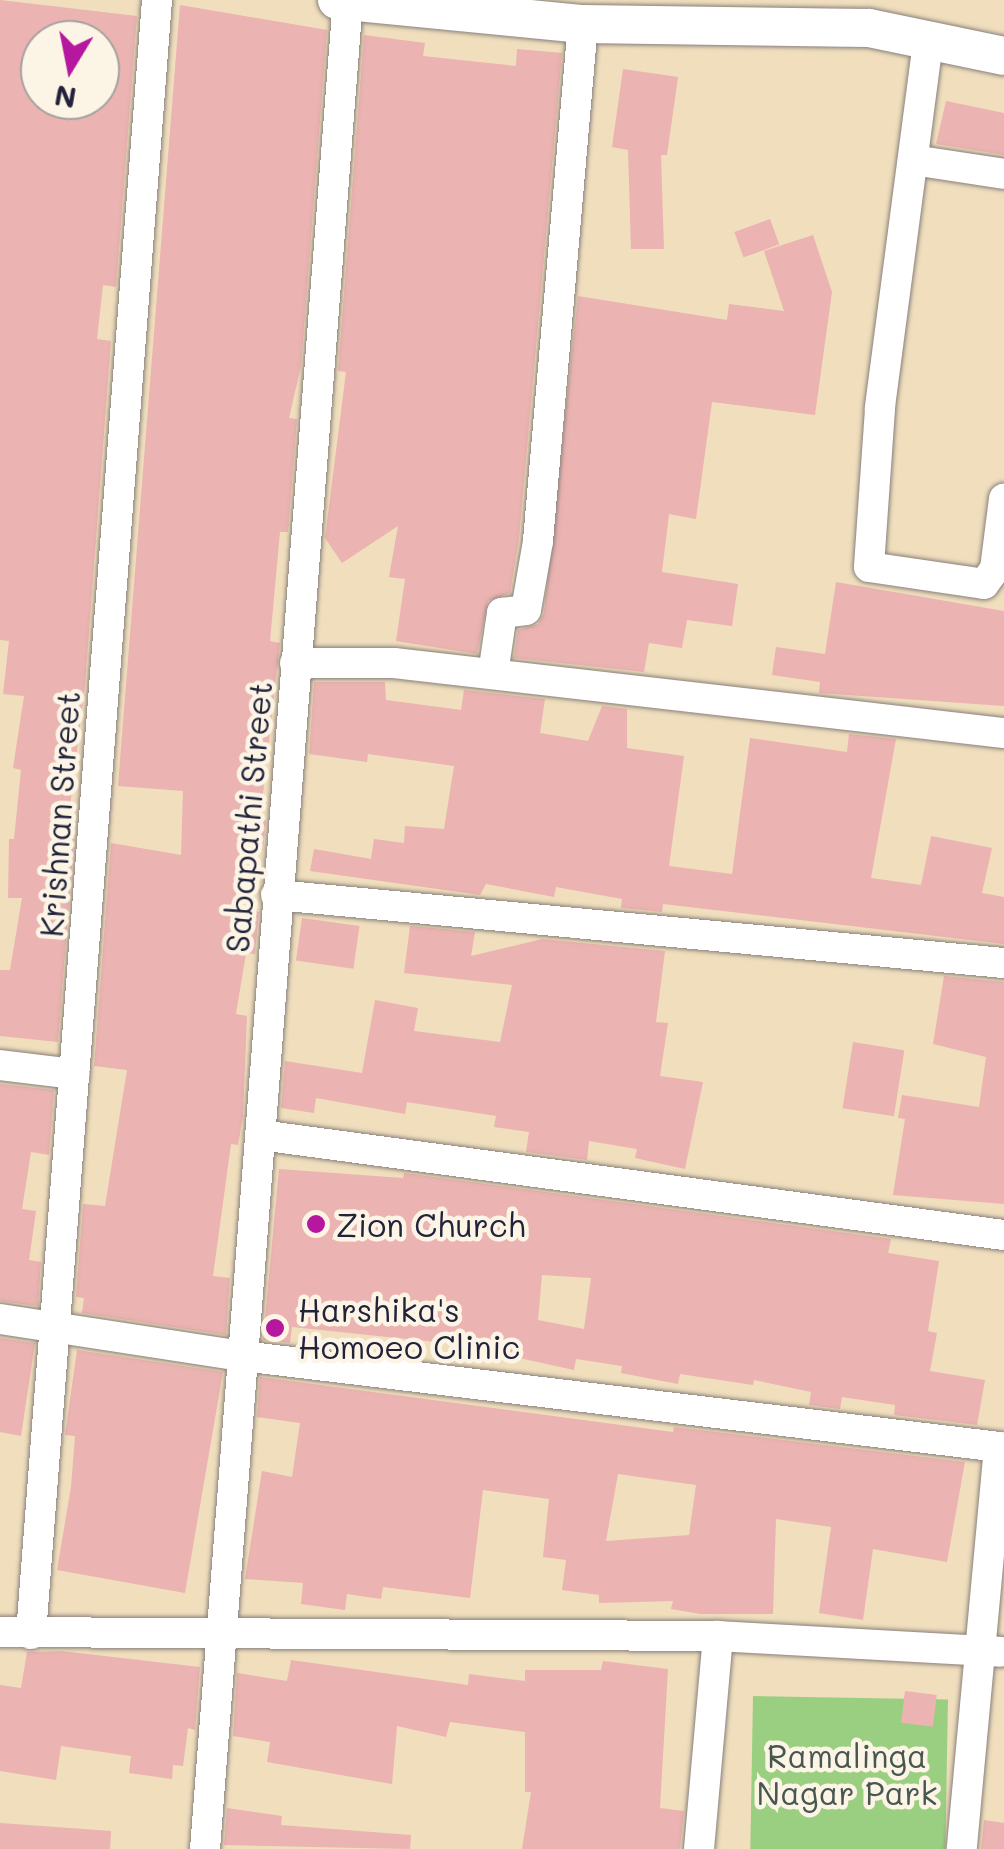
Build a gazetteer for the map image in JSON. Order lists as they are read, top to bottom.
{
  "streets": {
    "street": ["Krishnan Street", "Sabapathi Street"]
  },
  "parks": ["Ramalinga Nagar Park"],
  "places": ["Zion Church", "Harshika's Homoeo Clinic"],
  "north": "bottom"
}
